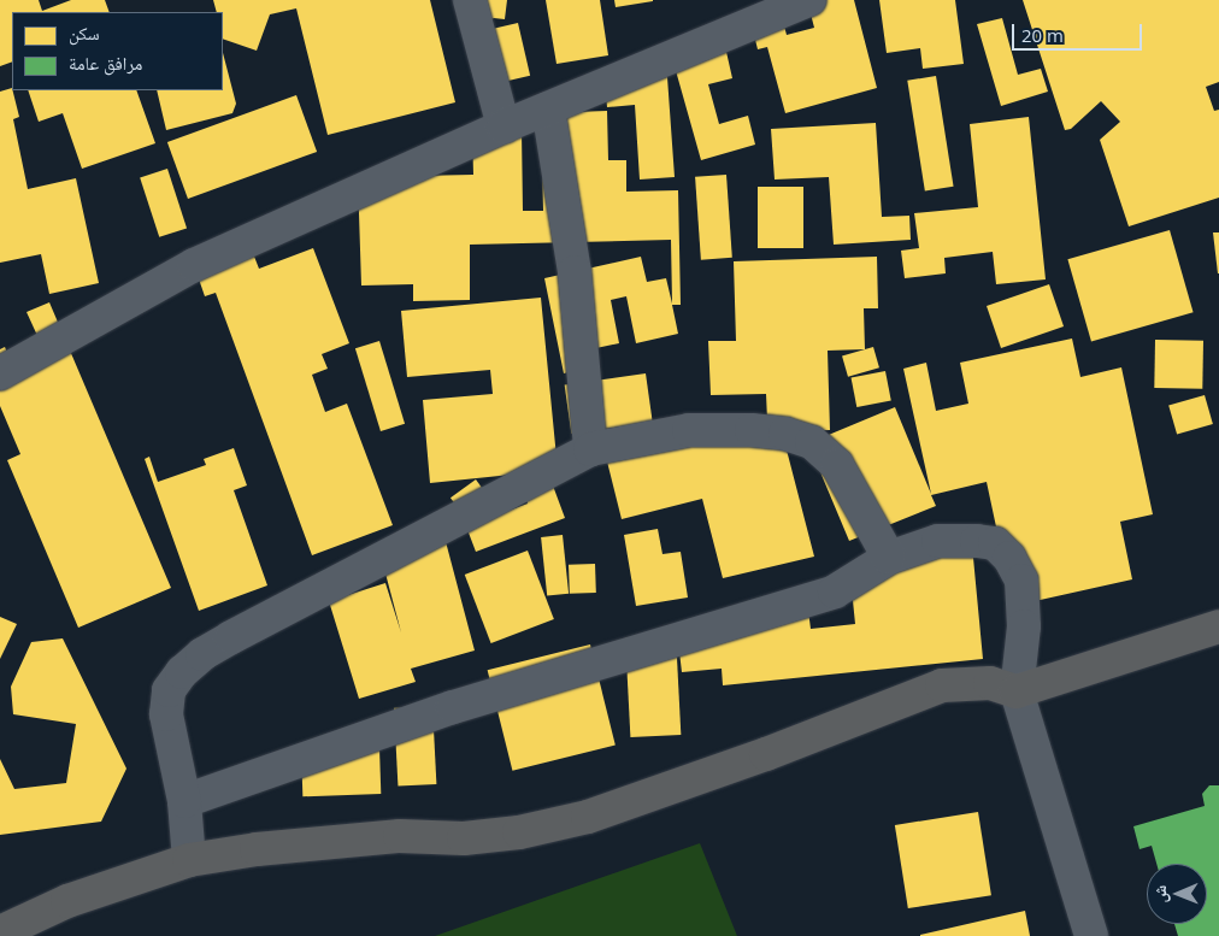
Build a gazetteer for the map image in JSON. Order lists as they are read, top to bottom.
{
  "legend": ["سكن", "مرافق عامة"],
  "scale_bar": "20 m",
  "north": "left"
}
